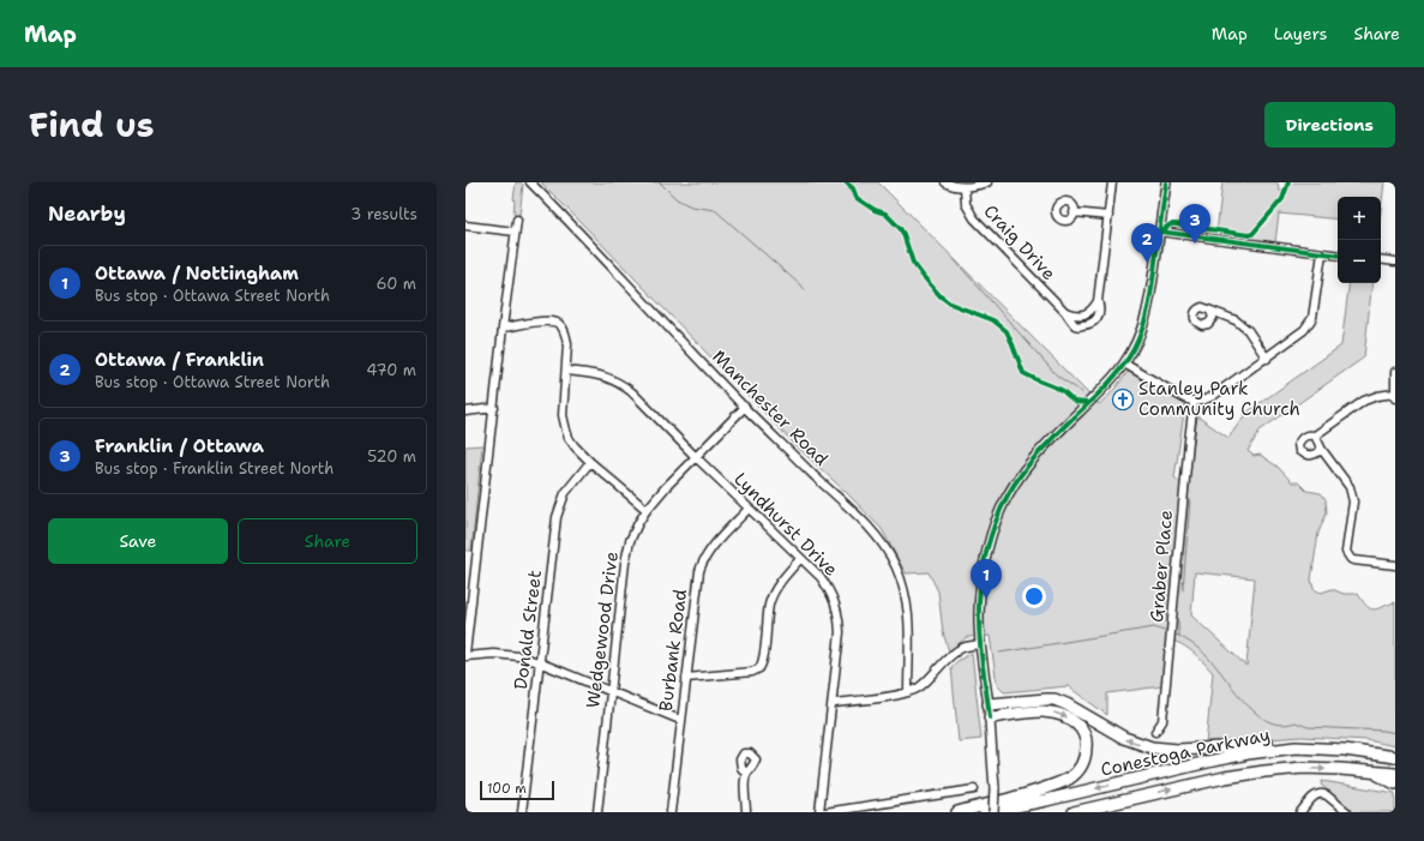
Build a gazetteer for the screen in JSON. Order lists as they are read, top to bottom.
{
  "streets": {
    "highway": ["Conestoga Parkway"],
    "street": [
      "Craig Drive",
      "Manchester Road",
      "Lyndhurst Drive",
      "Graber Place",
      "Donald Street",
      "Wedgewood Drive",
      "Burbank Road"
    ]
  },
  "crossings": [
    ["Manchester Road", "Wedgewood Drive"],
    ["Lyndhurst Drive", "Wedgewood Drive"],
    ["Lyndhurst Drive", "Burbank Road"]
  ],
  "places": {
    "church": ["Stanley Park Community Church"]
  },
  "scale_bar": "100 m",
  "page": {
    "header": "Map",
    "nav": ["Map", "Layers", "Share"],
    "title": "Find us",
    "buttons": [
      "Directions",
      ["Save", "Share"]
    ],
    "heading": ["Nearby", "3 results"],
    "map_buttons": ["+", "−"],
    "pins": ["3", "2", "1"],
    "list": [
      {
        "mark": "1",
        "name": "Ottawa / Nottingham",
        "note": "Bus stop · Ottawa Street North",
        "value": "60 m"
      },
      {
        "mark": "2",
        "name": "Ottawa / Franklin",
        "note": "Bus stop · Ottawa Street North",
        "value": "470 m"
      },
      {
        "mark": "3",
        "name": "Franklin / Ottawa",
        "note": "Bus stop · Franklin Street North",
        "value": "520 m"
      }
    ],
    "scale": "100 m"
  }
}
